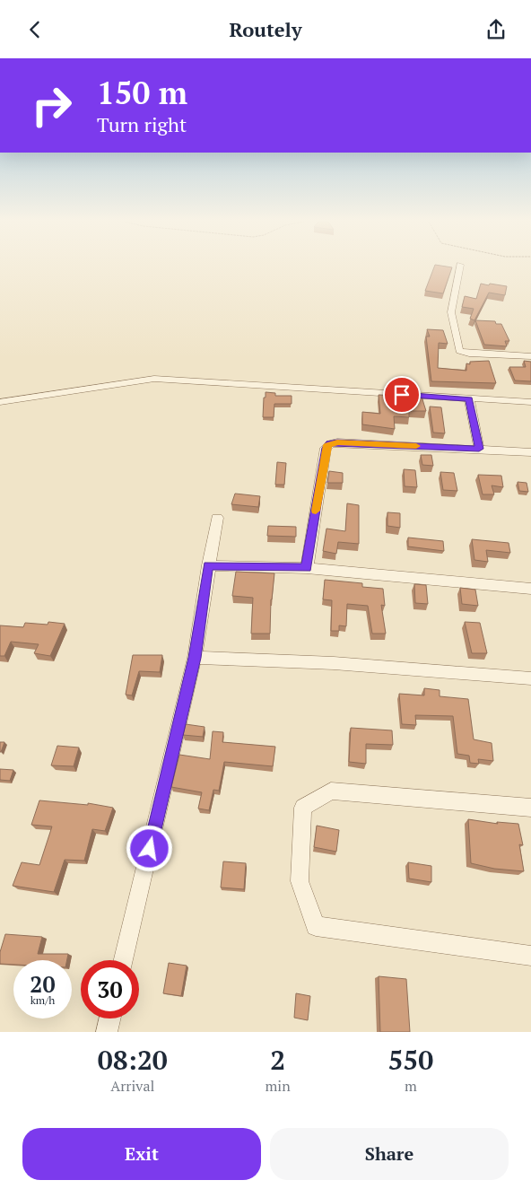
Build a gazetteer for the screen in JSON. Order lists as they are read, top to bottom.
{
  "page": {
    "header": "Routely",
    "turn": ["150 m", "Turn right"],
    "speed": "20 km/h",
    "limit": "30",
    "eta": [
      "08:20",
      "Arrival",
      "2",
      "min",
      "550",
      "m"
    ],
    "buttons": ["Exit", "Share"]
  }
}
